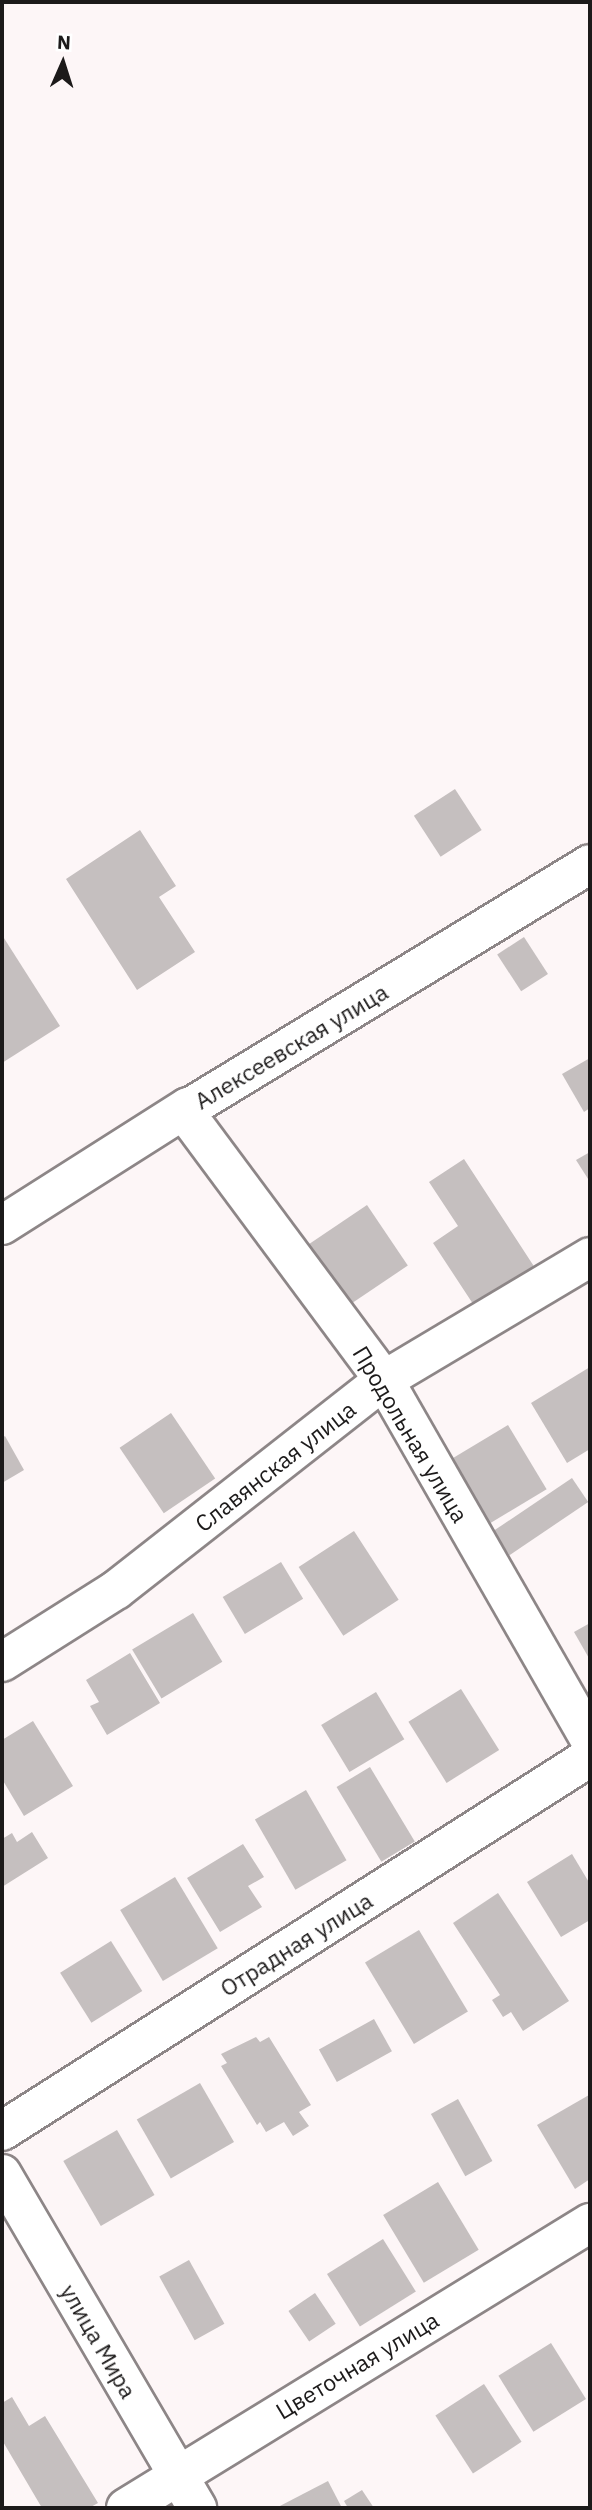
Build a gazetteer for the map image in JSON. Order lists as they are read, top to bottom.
{
  "streets": {
    "street": [
      "Алексеевская улица",
      "Продольная улица",
      "Славянская улица",
      "Отрадная улица",
      "улица Мира",
      "Цветочная улица"
    ]
  },
  "crossings": [
    ["Алексеевская улица", "Продольная улица"],
    ["Продольная улица", "Славянская улица"],
    ["улица Мира", "Цветочная улица"]
  ],
  "north": "top"
}
